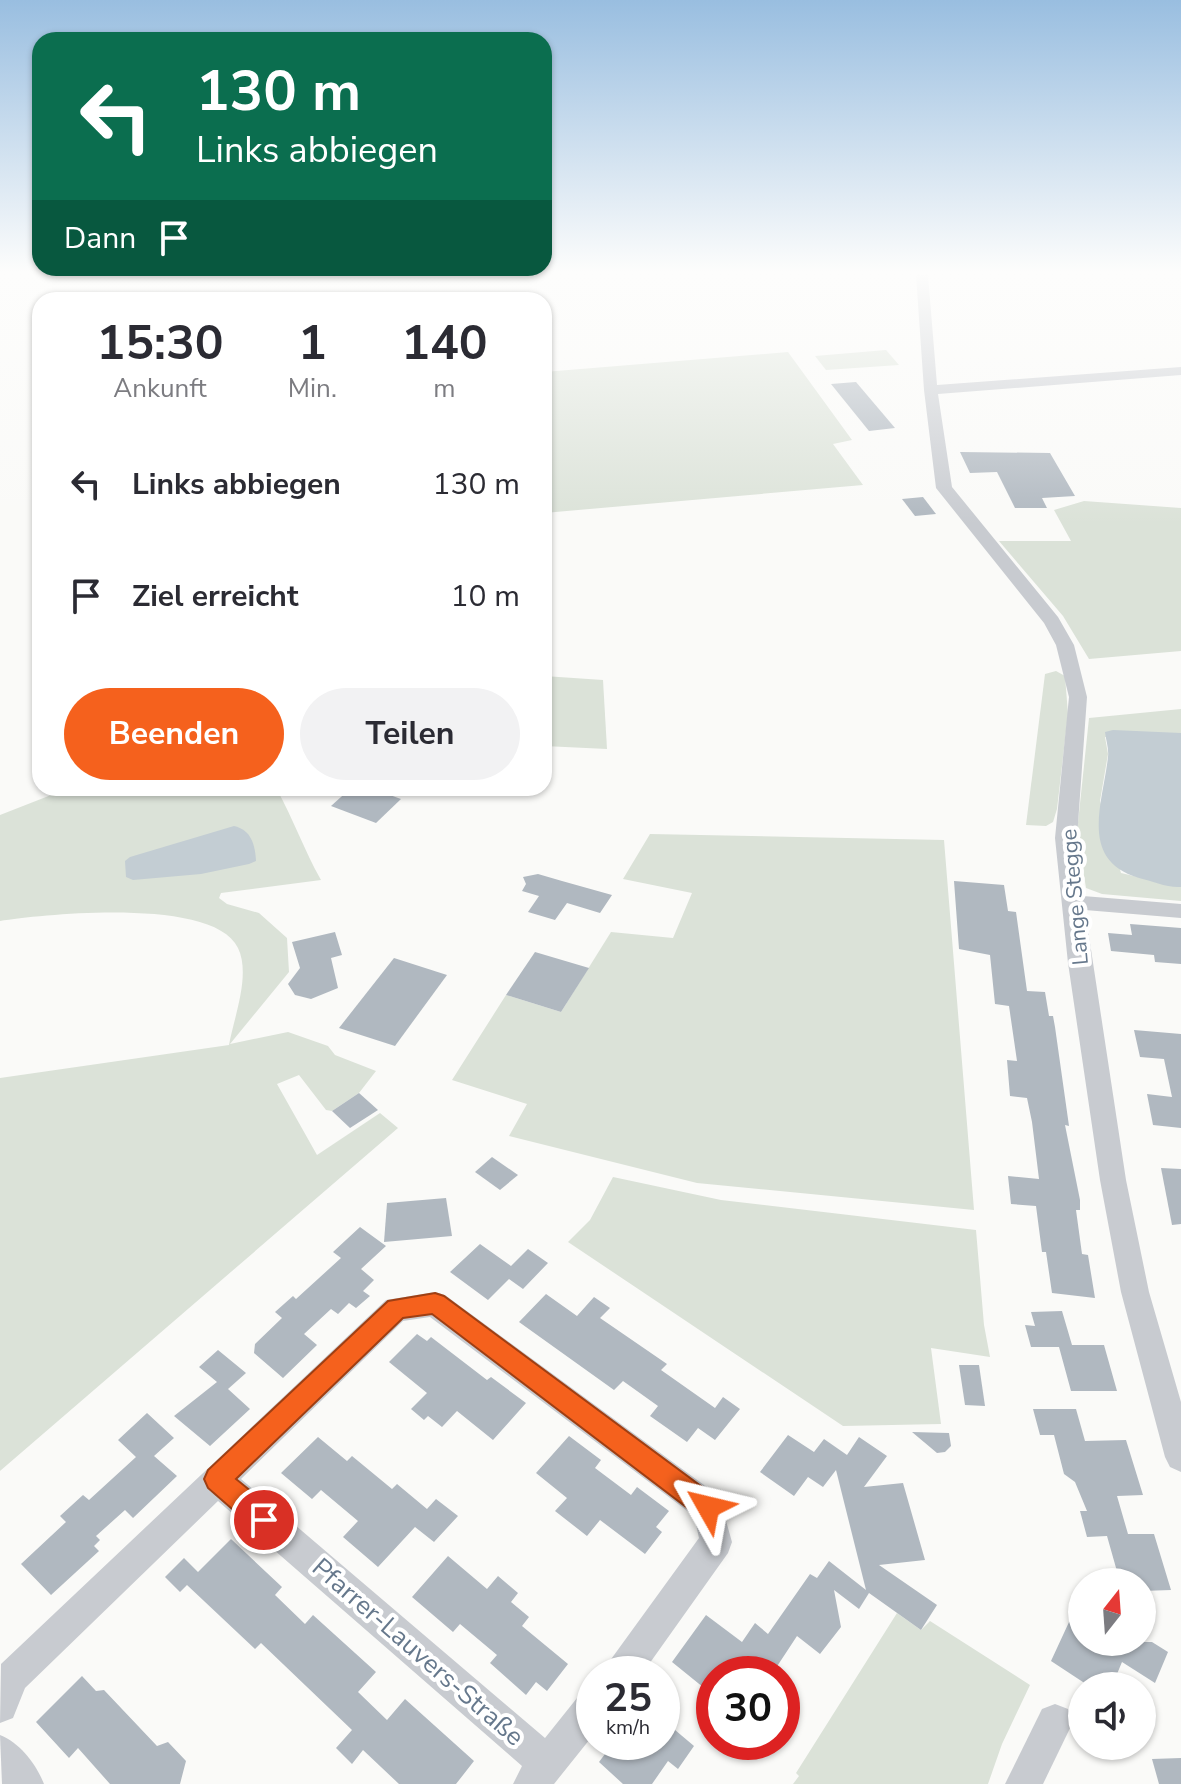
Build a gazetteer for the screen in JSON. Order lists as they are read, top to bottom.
{
  "streets": {
    "street": ["Lange Stegge", "Pfarrer-Lauvers-Straße"]
  },
  "north": "top",
  "page": {
    "turn": ["130 m", "Links abbiegen"],
    "then": "Dann",
    "eta": [
      "15:30",
      "Ankunft",
      "1",
      "Min.",
      "140",
      "m"
    ],
    "list": [
      {
        "name": "Links abbiegen",
        "value": "130 m"
      },
      {
        "name": "Ziel erreicht",
        "value": "10 m"
      }
    ],
    "buttons": ["Beenden", "Teilen"],
    "speed": "25 km/h",
    "limit": "30"
  }
}
